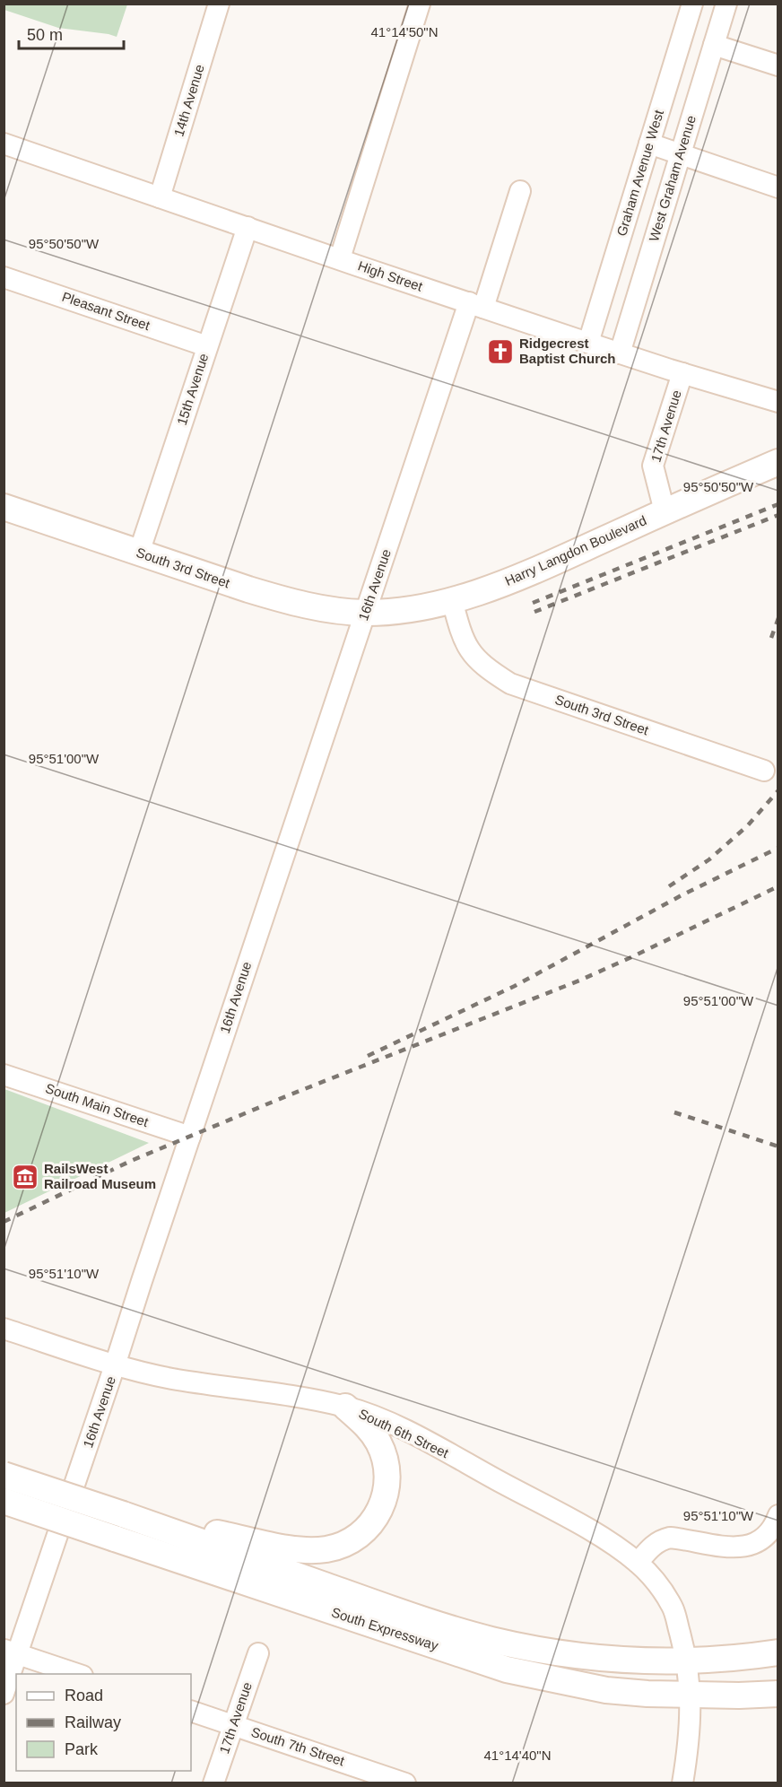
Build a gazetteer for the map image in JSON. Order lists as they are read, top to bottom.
{
  "streets": {
    "main road": ["Harry Langdon Boulevard", "South 3rd Street", "South Expressway"],
    "street": [
      "14th Avenue",
      "Graham Avenue West",
      "West Graham Avenue",
      "High Street",
      "Pleasant Street",
      "15th Avenue",
      "17th Avenue",
      "16th Avenue",
      "South Main Street",
      "South 6th Street",
      "South 7th Street"
    ]
  },
  "crossings": [
    ["14th Avenue", "High Street"],
    ["Graham Avenue West", "High Street"],
    ["West Graham Avenue", "High Street"],
    ["High Street", "15th Avenue"],
    ["High Street", "17th Avenue"],
    ["High Street", "16th Avenue"],
    ["Pleasant Street", "15th Avenue"],
    ["15th Avenue", "South 3rd Street"],
    ["17th Avenue", "Harry Langdon Boulevard"],
    ["17th Avenue", "South 7th Street"],
    ["Harry Langdon Boulevard", "South 3rd Street"],
    ["Harry Langdon Boulevard", "16th Avenue"],
    ["South 3rd Street", "16th Avenue"],
    ["16th Avenue", "South Main Street"],
    ["16th Avenue", "South 6th Street"],
    ["South 6th Street", "South Expressway"]
  ],
  "places": {
    "church": ["Ridgecrest Baptist Church"],
    "museum": ["RailsWest Railroad Museum"]
  },
  "legend": ["Road", "Railway", "Park"],
  "scale_bar": "50 m",
  "coordinates": [
    "41°14'50\"N",
    "95°50'50\"W",
    "95°51'00\"W",
    "95°51'10\"W",
    "41°14'40\"N"
  ]
}
